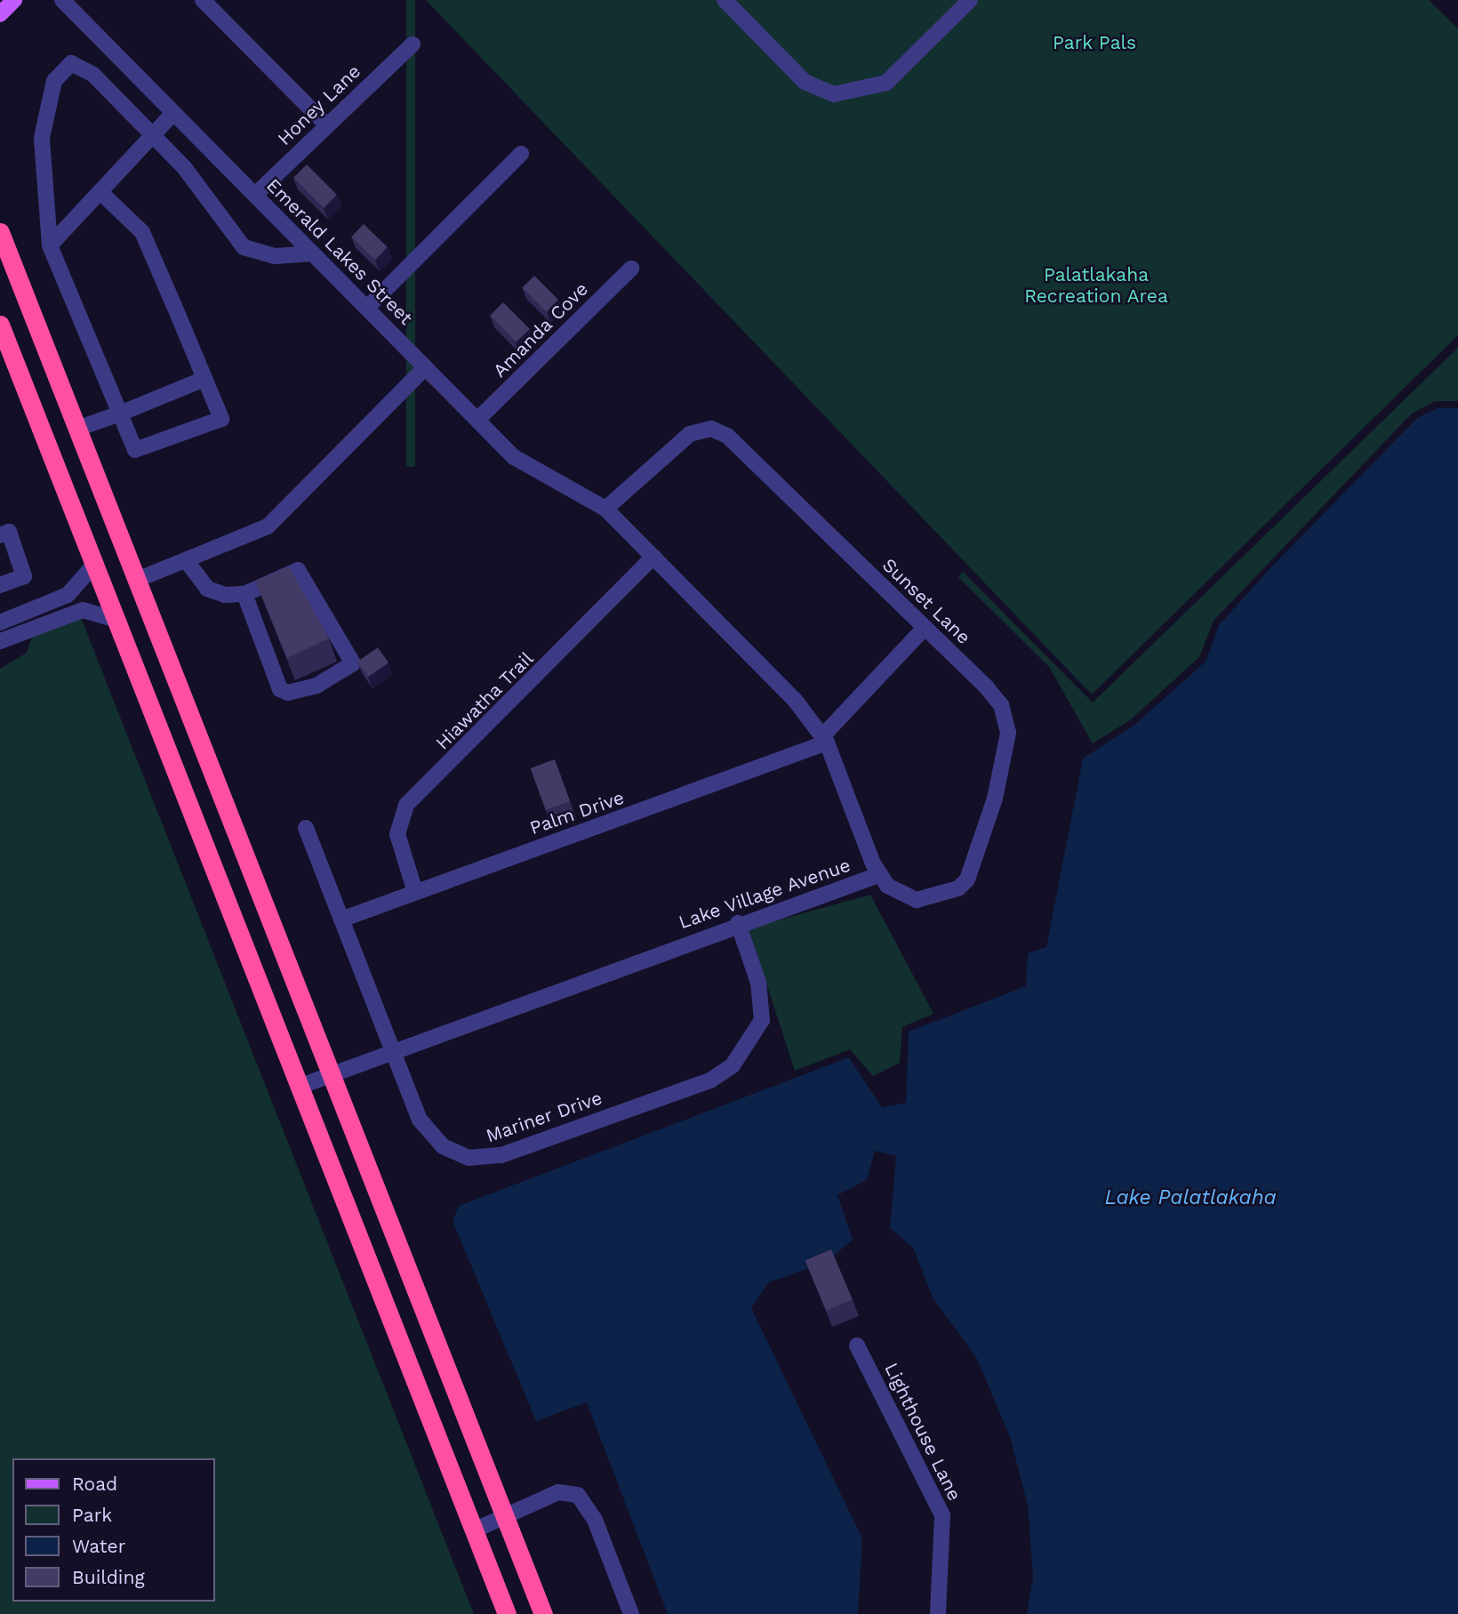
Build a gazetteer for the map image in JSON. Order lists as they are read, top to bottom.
{
  "streets": {
    "street": [
      "Honey Lane",
      "Emerald Lakes Street",
      "Amanda Cove",
      "Sunset Lane",
      "Hiawatha Trail",
      "Palm Drive",
      "Lake Village Avenue",
      "Mariner Drive",
      "Lighthouse Lane"
    ]
  },
  "crossings": [
    ["Honey Lane", "Emerald Lakes Street"],
    ["Emerald Lakes Street", "Amanda Cove"],
    ["Emerald Lakes Street", "Sunset Lane"],
    ["Emerald Lakes Street", "Lake Village Avenue"],
    ["Sunset Lane", "Palm Drive"],
    ["Sunset Lane", "Lake Village Avenue"],
    ["Hiawatha Trail", "Palm Drive"],
    ["Hiawatha Trail", "Lake Village Avenue"],
    ["Palm Drive", "Lake Village Avenue"],
    ["Palm Drive", "Mariner Drive"],
    ["Lake Village Avenue", "Mariner Drive"]
  ],
  "water": ["Lake Palatlakaha"],
  "parks": ["Park Pals", "Palatlakaha Recreation Area"],
  "legend": [
    "Road",
    "Park",
    "Water",
    "Building"
  ]
}
